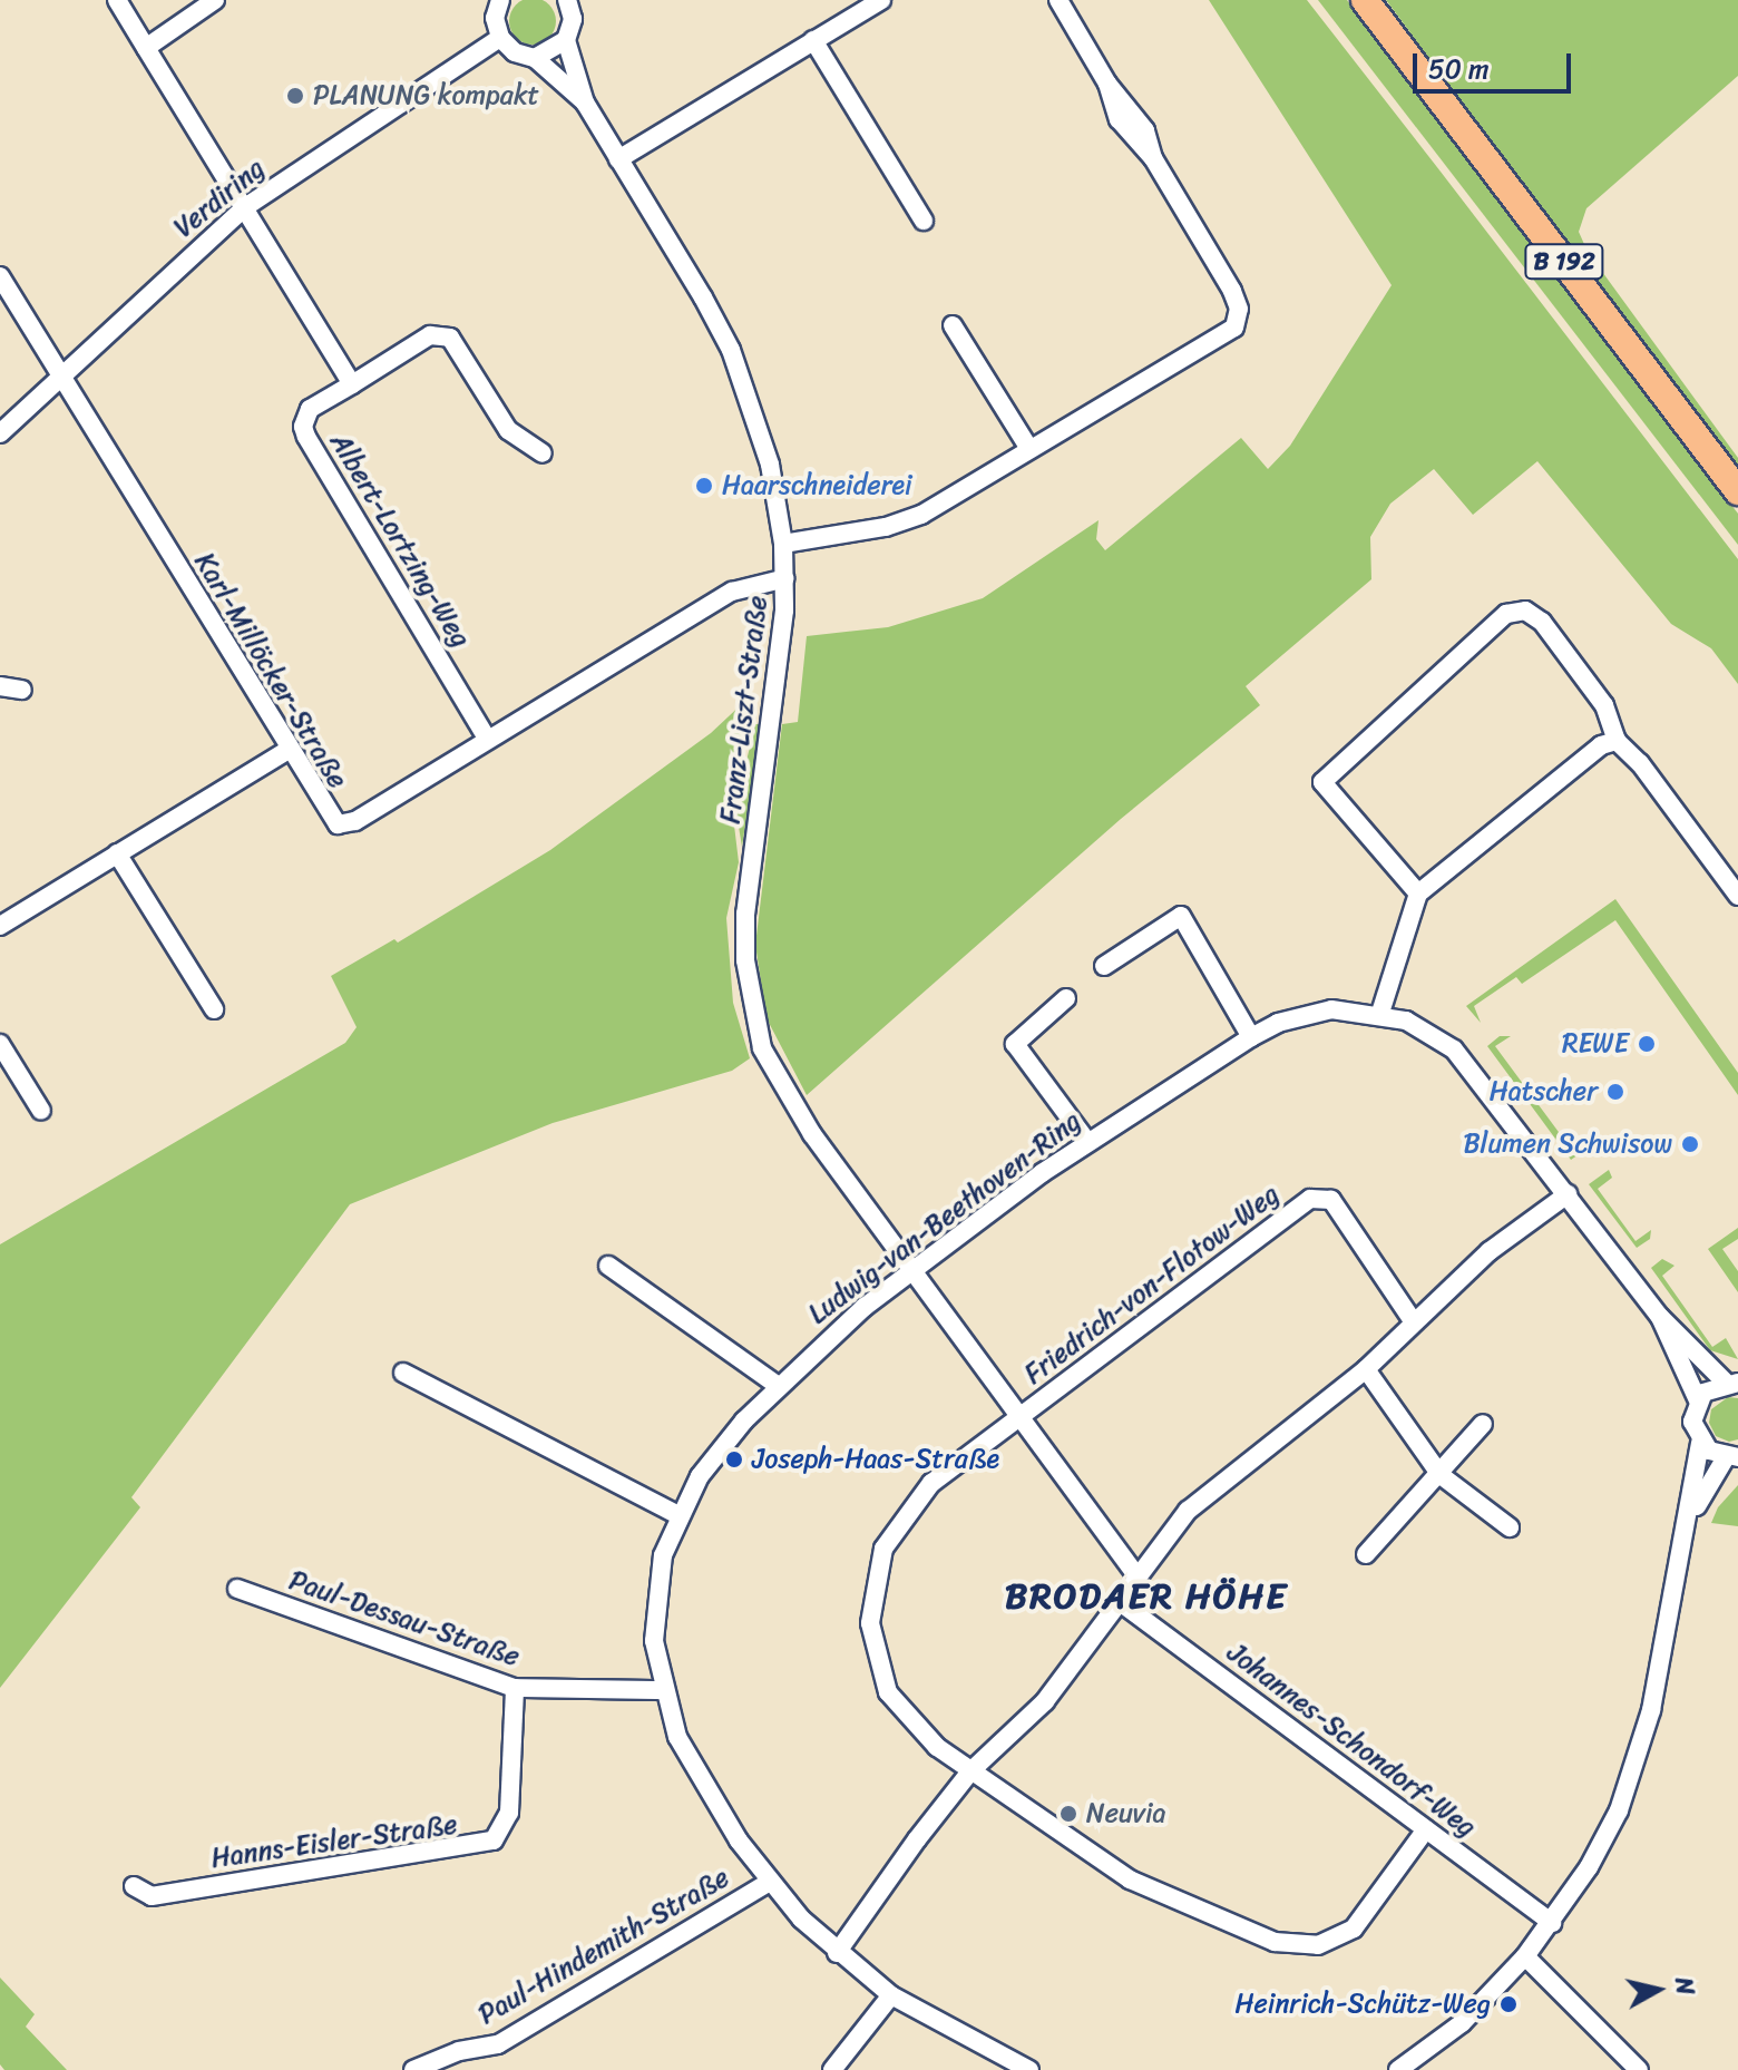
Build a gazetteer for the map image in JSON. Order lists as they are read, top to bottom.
{
  "streets": {
    "main road": ["B 192"],
    "street": [
      "Verdiring",
      "Albert-Lortzing-Weg",
      "Karl-Millöcker-Straße",
      "Franz-Liszt-Straße",
      "Ludwig-van-Beethoven-Ring",
      "Friedrich-von-Flotow-Weg",
      "Paul-Dessau-Straße",
      "Johannes-Schondorf-Weg",
      "Hanns-Eisler-Straße",
      "Paul-Hindemith-Straße"
    ]
  },
  "crossings": [
    ["Verdiring", "Karl-Millöcker-Straße"],
    ["Albert-Lortzing-Weg", "Karl-Millöcker-Straße"],
    ["Karl-Millöcker-Straße", "Franz-Liszt-Straße"],
    ["Franz-Liszt-Straße", "Ludwig-van-Beethoven-Ring"],
    ["Franz-Liszt-Straße", "Friedrich-von-Flotow-Weg"],
    ["Ludwig-van-Beethoven-Ring", "Paul-Dessau-Straße"],
    ["Ludwig-van-Beethoven-Ring", "Johannes-Schondorf-Weg"],
    ["Ludwig-van-Beethoven-Ring", "Paul-Hindemith-Straße"],
    ["Paul-Dessau-Straße", "Hanns-Eisler-Straße"]
  ],
  "districts": ["BRODAER HÖHE"],
  "places": [
    "PLANUNG kompakt",
    "Haarschneiderei",
    "REWE",
    "Hatscher",
    "Blumen Schwisow",
    "Joseph-Haas-Straße",
    "Neuvia",
    "Heinrich-Schütz-Weg"
  ],
  "scale_bar": "50 m",
  "north": "right"
}
